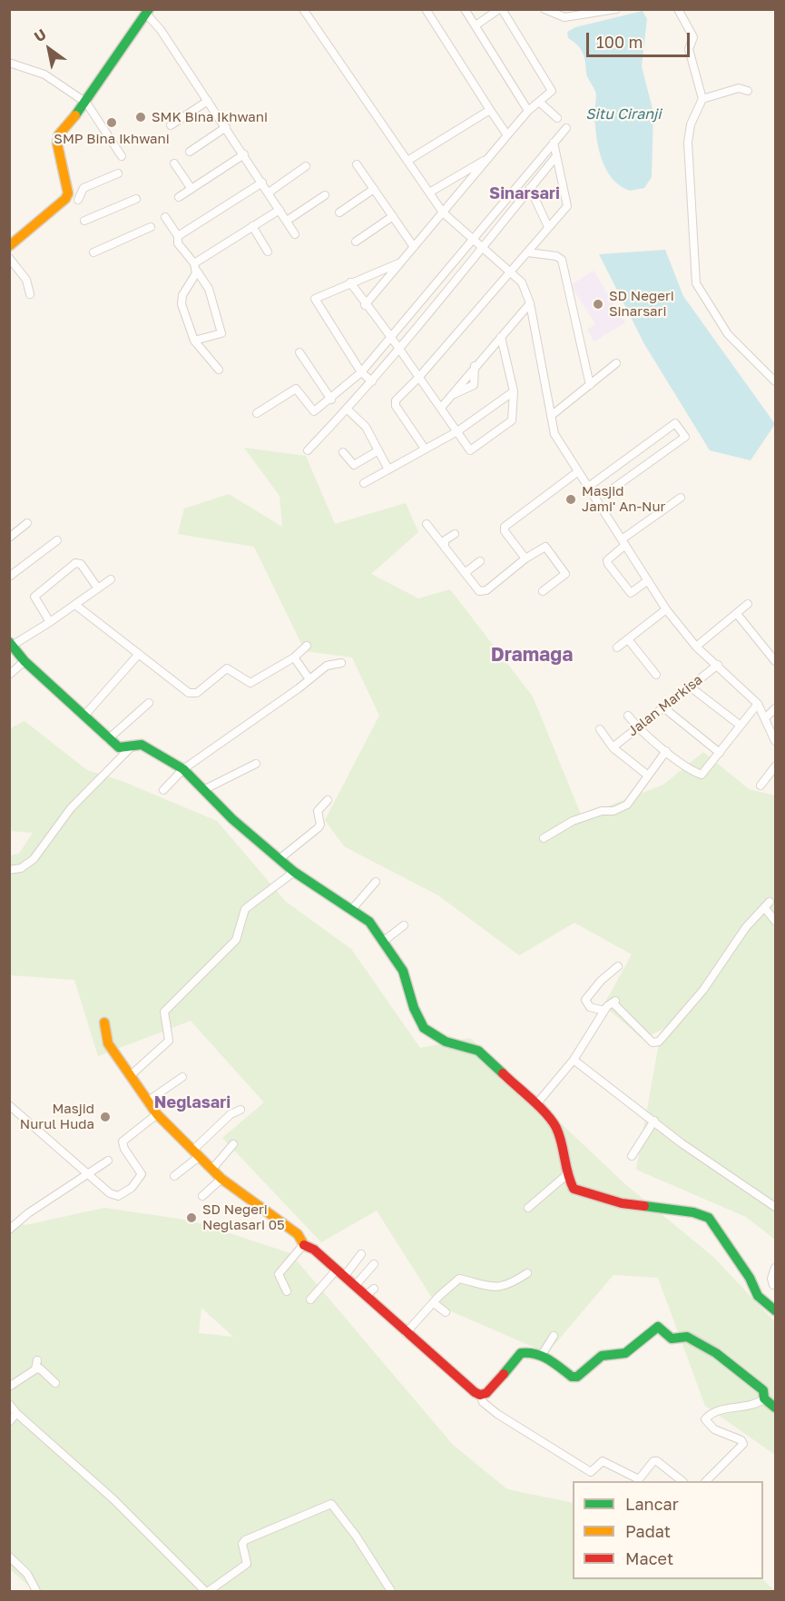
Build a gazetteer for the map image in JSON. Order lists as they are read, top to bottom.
{
  "streets": {
    "street": ["Jalan Markisa"]
  },
  "districts": ["Sinarsari", "Dramaga", "Neglasari"],
  "water": ["Situ Ciranji"],
  "places": [
    "SMK Bina Ikhwani",
    "SMP Bina Ikhwani",
    "SD Negeri Sinarsari",
    "Masjid Jami' An-Nur",
    "Masjid Nurul Huda",
    "SD Negeri Neglasari 05"
  ],
  "legend": ["Lancar", "Padat", "Macet"],
  "scale_bar": "100 m",
  "north": "top left"
}
